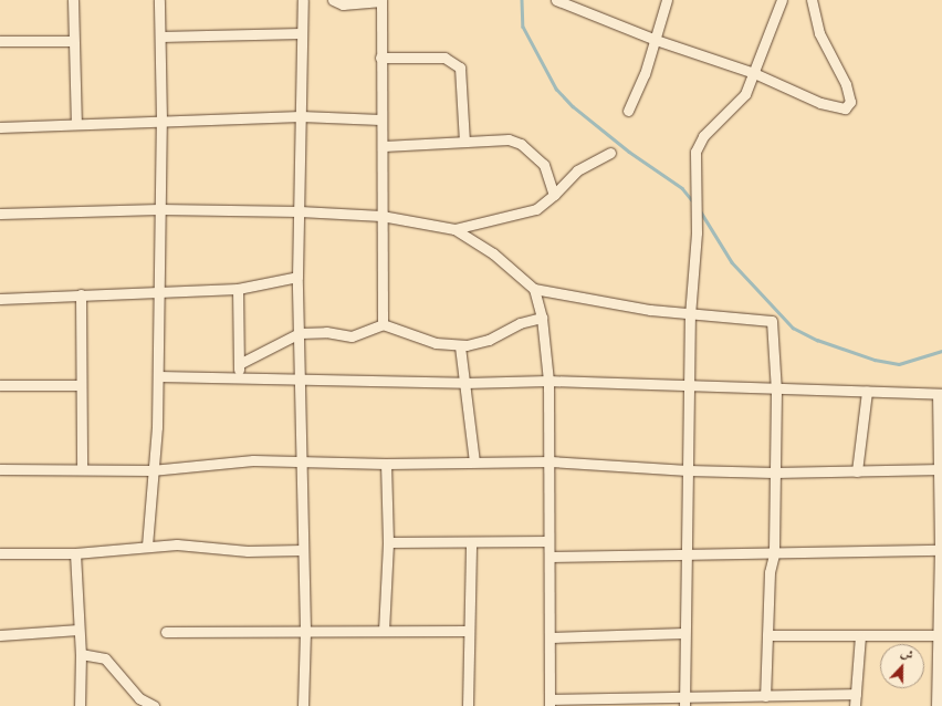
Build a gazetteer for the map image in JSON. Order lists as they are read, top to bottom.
{
  "north": "top"
}
